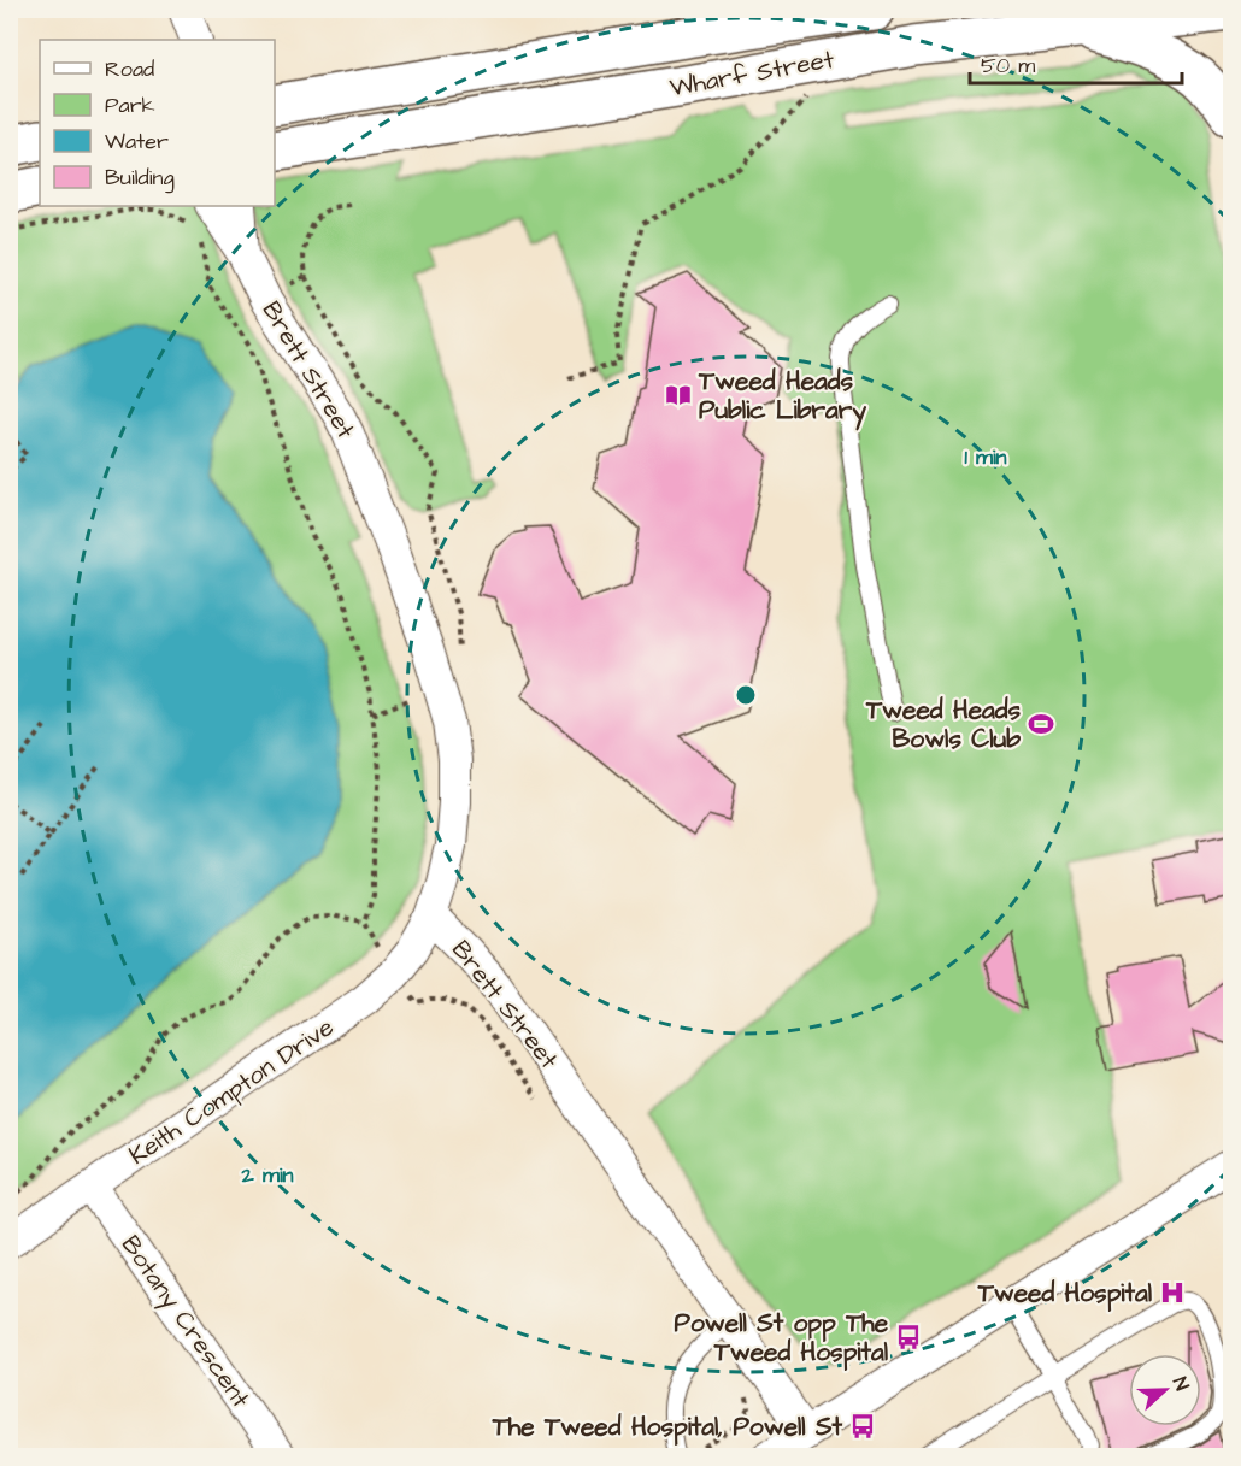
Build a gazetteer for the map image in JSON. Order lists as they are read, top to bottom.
{
  "streets": {
    "main road": ["Wharf Street"],
    "street": ["Brett Street", "Keith Compton Drive", "Botany Crescent"]
  },
  "crossings": [
    ["Brett Street", "Keith Compton Drive"],
    ["Keith Compton Drive", "Botany Crescent"]
  ],
  "places": {
    "library": ["Tweed Heads Public Library"],
    "sports": ["Tweed Heads Bowls Club"],
    "hospital": ["Tweed Hospital"],
    "bus stop": ["Powell St opp The Tweed Hospital", "The Tweed Hospital, Powell St"]
  },
  "legend": [
    "Road",
    "Park",
    "Water",
    "Building"
  ],
  "scale_bar": "50 m",
  "north": "right",
  "rings": ["1 min", "2 min"]
}
